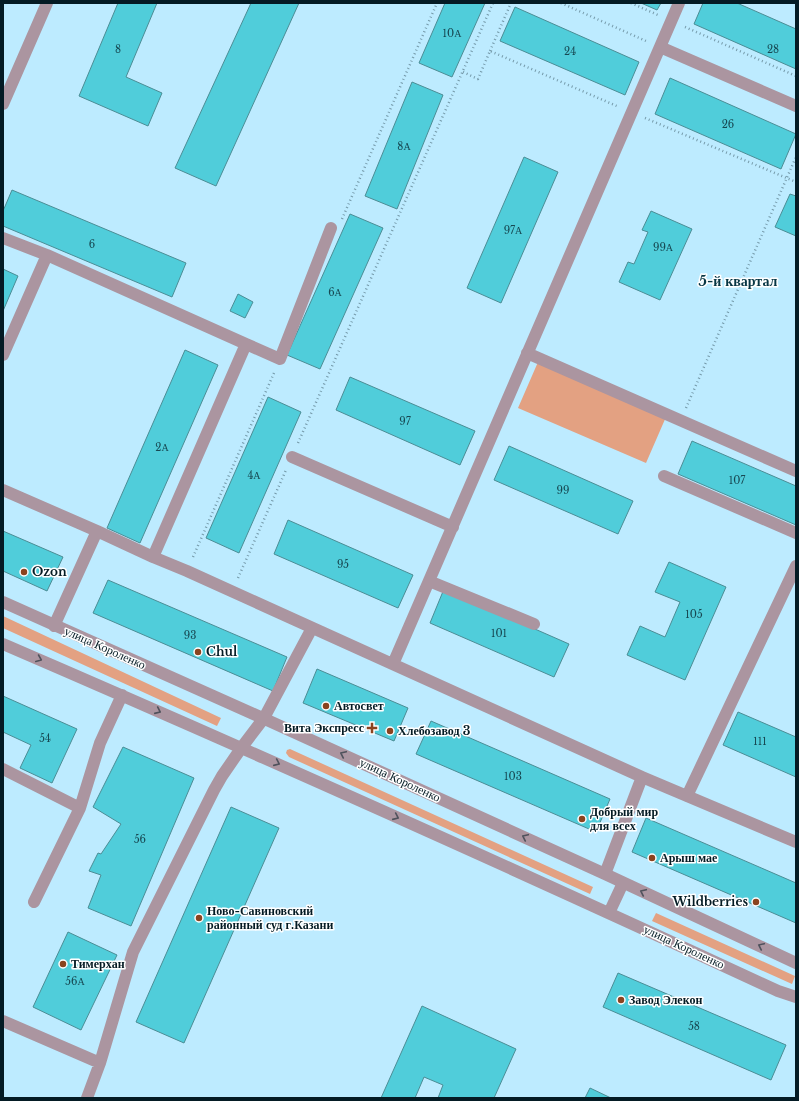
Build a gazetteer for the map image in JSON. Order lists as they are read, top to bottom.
{
  "streets": {
    "street": ["улица Короленко"]
  },
  "districts": ["5-й квартал"],
  "places": {
    "other": [
      "Ozon",
      "Chul",
      "Автосвет",
      "Хлебозавод 3",
      "Добрый мир для всех",
      "Арыш мае",
      "Wildberries",
      "Ново-Савиновский районный суд г.Казани",
      "Тимерхан",
      "Завод Элекон"
    ],
    "health": ["Вита Экспресс"]
  },
  "house_numbers": [
    "10А",
    "8",
    "28",
    "24",
    "26",
    "8А",
    "97А",
    "6",
    "99А",
    "6А",
    "97",
    "2А",
    "4А",
    "107",
    "99",
    "95",
    "105",
    "101",
    "93",
    "54",
    "111",
    "103",
    "56",
    "56А",
    "58"
  ]
}
